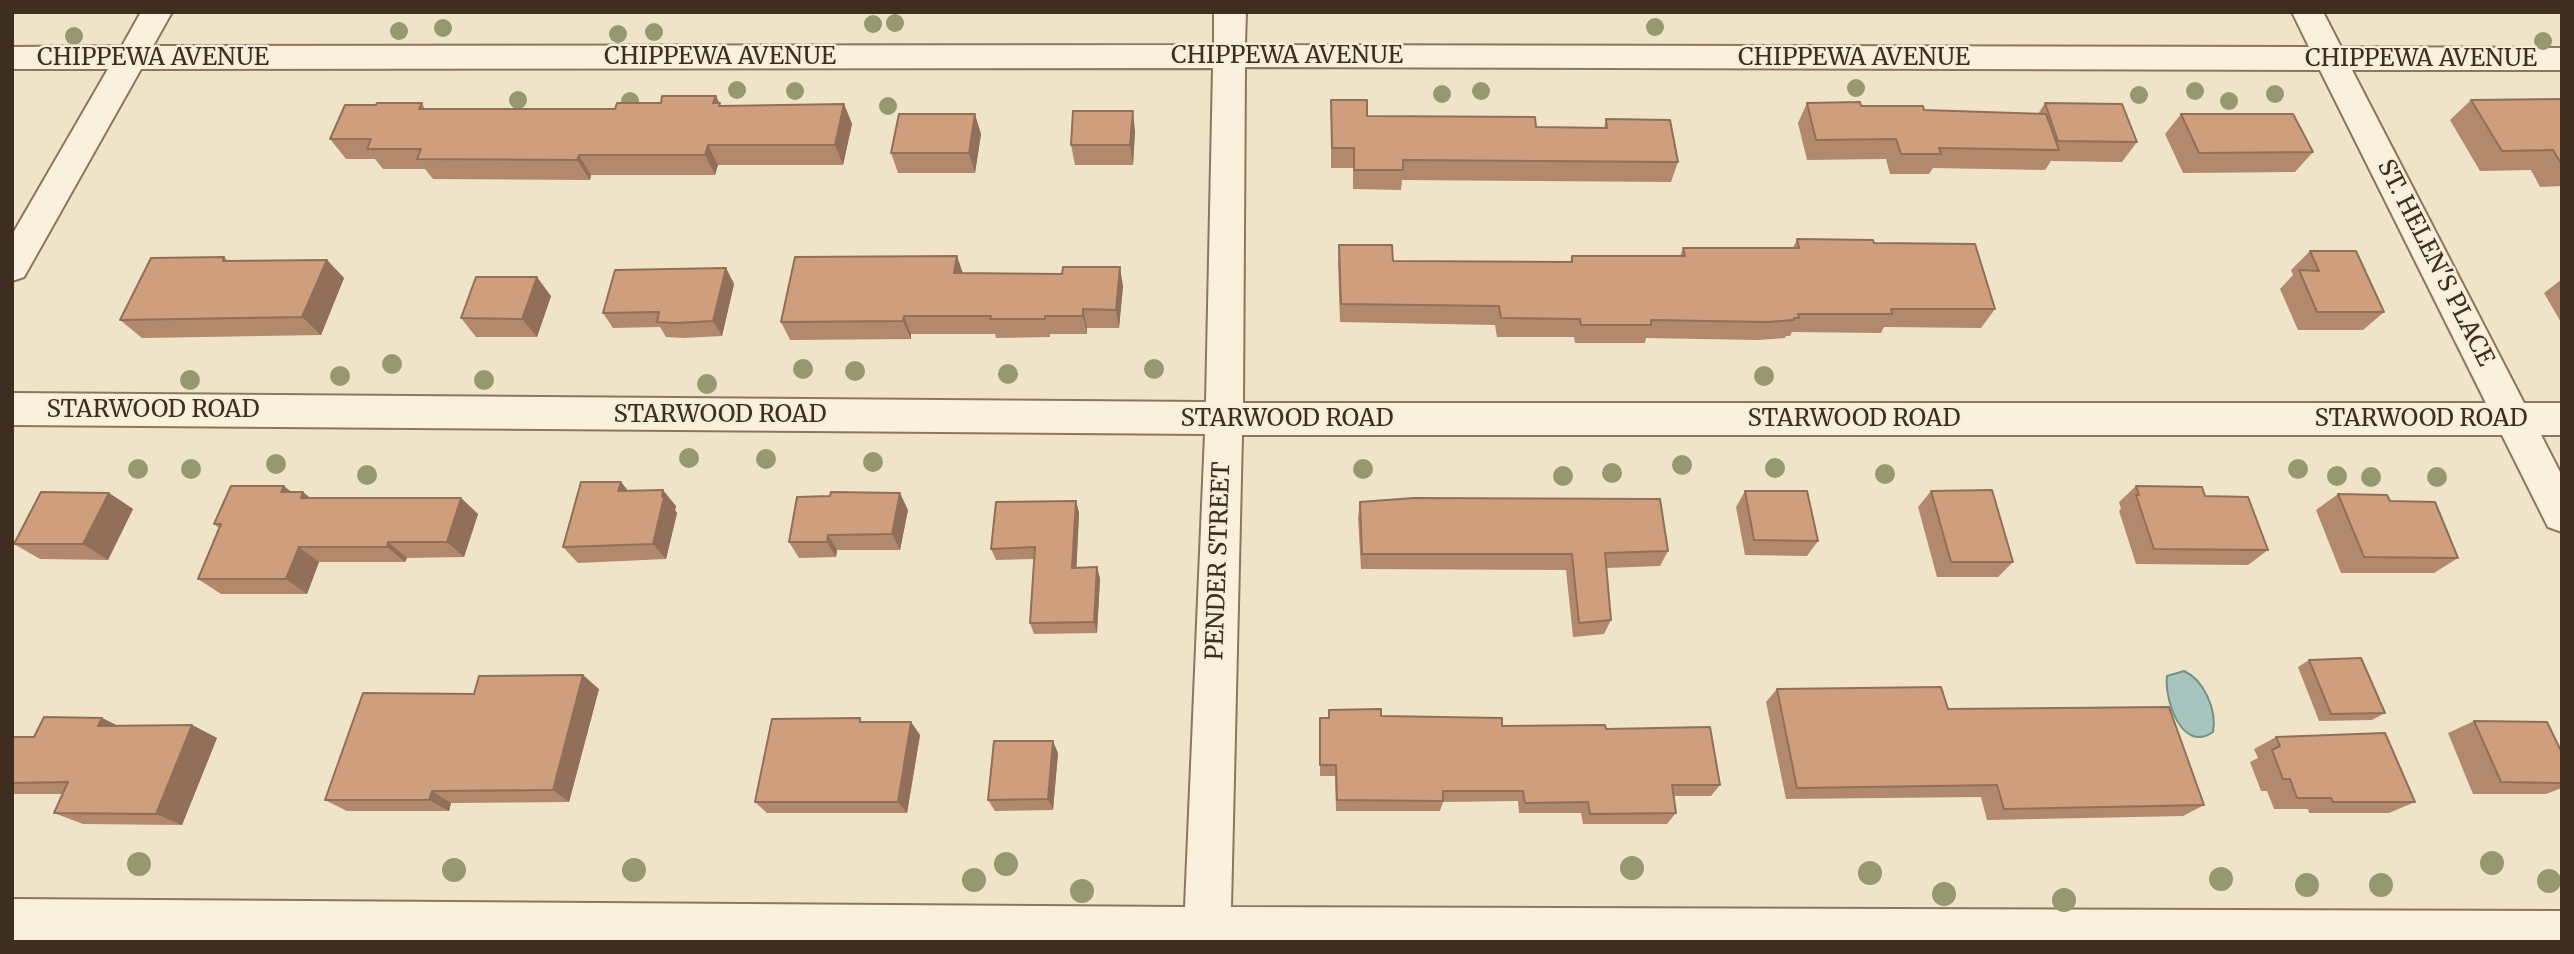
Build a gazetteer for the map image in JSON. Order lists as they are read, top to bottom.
{
  "streets": {
    "street": [
      "CHIPPEWA AVENUE",
      "ST. HELEN'S PLACE",
      "STARWOOD ROAD",
      "PENDER STREET"
    ]
  },
  "crossings": [
    ["CHIPPEWA AVENUE", "ST. HELEN'S PLACE"],
    ["CHIPPEWA AVENUE", "PENDER STREET"],
    ["ST. HELEN'S PLACE", "STARWOOD ROAD"],
    ["STARWOOD ROAD", "PENDER STREET"]
  ]
}
